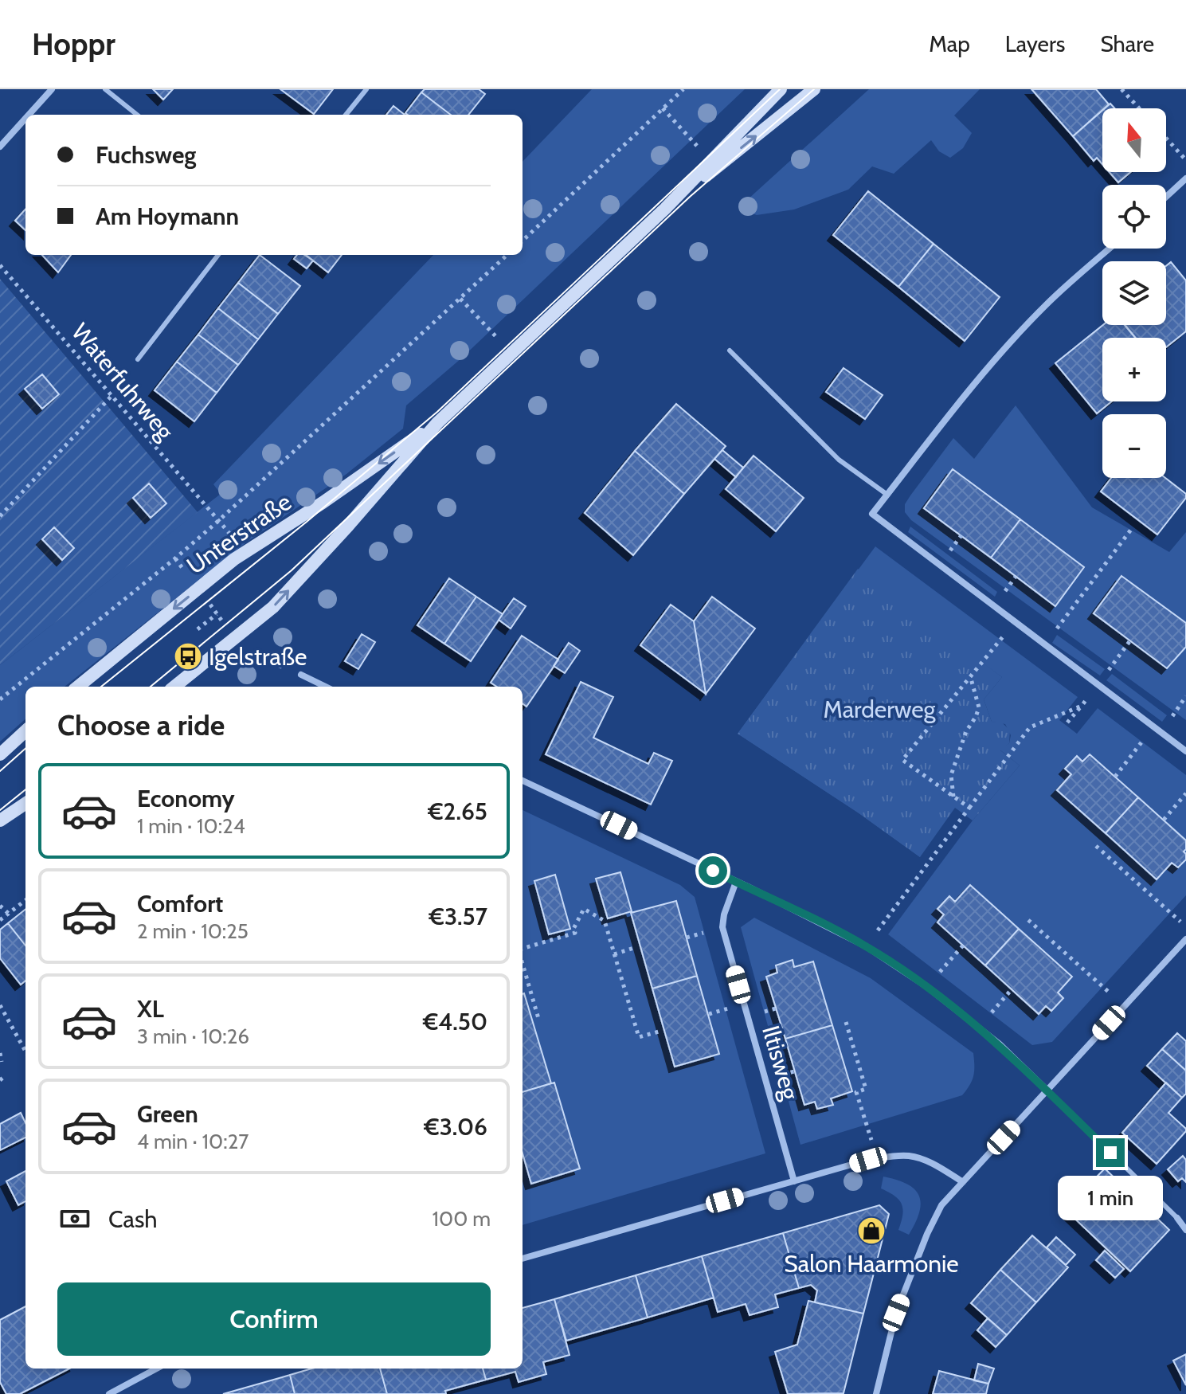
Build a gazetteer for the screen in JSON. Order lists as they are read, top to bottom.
{
  "streets": {
    "main road": ["Unterstraße"],
    "street": ["Iltisweg"],
    "path": ["Waterfuhrweg"]
  },
  "parks": ["Marderweg"],
  "places": {
    "bus stop": ["Igelstraße"],
    "shop": ["Salon Haarmonie"]
  },
  "north": "top",
  "page": {
    "header": "Hoppr",
    "nav": ["Map", "Layers", "Share"],
    "map_buttons": ["+", "−"],
    "banner": ["Fuchsweg", "Am Hoymann"],
    "heading": "Choose a ride",
    "list": [
      {
        "name": "Economy",
        "note": "1 min · 10:24",
        "value": "€2.65"
      },
      {
        "name": "Comfort",
        "note": "2 min · 10:25",
        "value": "€3.57"
      },
      {
        "name": "XL",
        "note": "3 min · 10:26",
        "value": "€4.50"
      },
      {
        "name": "Green",
        "note": "4 min · 10:27",
        "value": "€3.06"
      }
    ],
    "bubble": "1 min",
    "pay": ["Cash", "100 m"],
    "buttons": "Confirm"
  }
}
